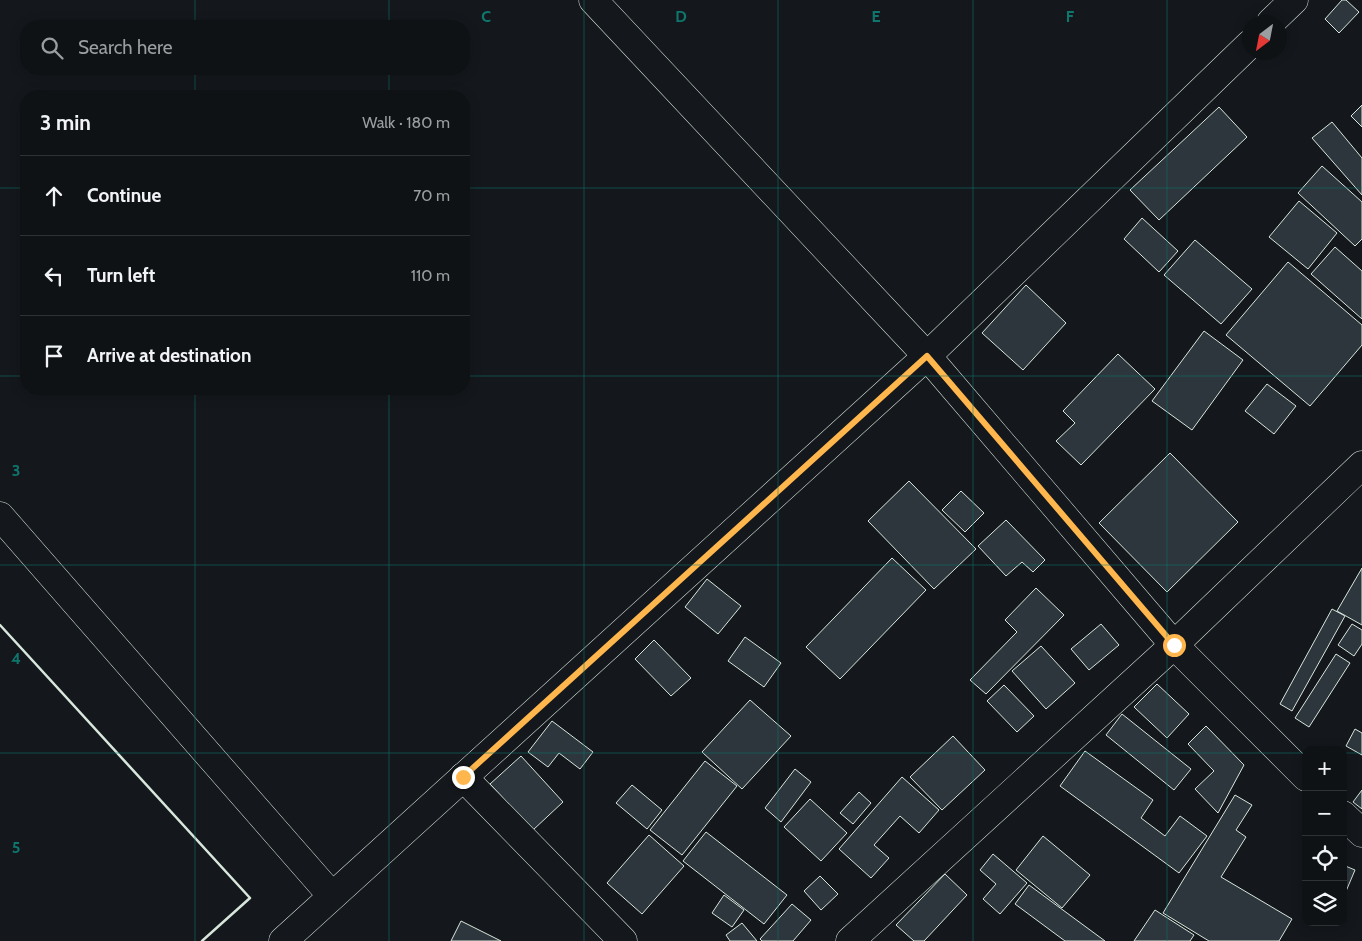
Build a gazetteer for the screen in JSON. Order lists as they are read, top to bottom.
{
  "north": "bottom left",
  "page": {
    "search": "Search here",
    "heading": ["3 min", "Walk · 180 m"],
    "list": [
      ["Continue", "70 m"],
      ["Turn left", "110 m"],
      "Arrive at destination"
    ],
    "map_buttons": ["+", "−"]
  },
  "grid": {
    "columns": [
      "C",
      "D",
      "E",
      "F"
    ],
    "rows": ["3", "4", "5"]
  }
}
